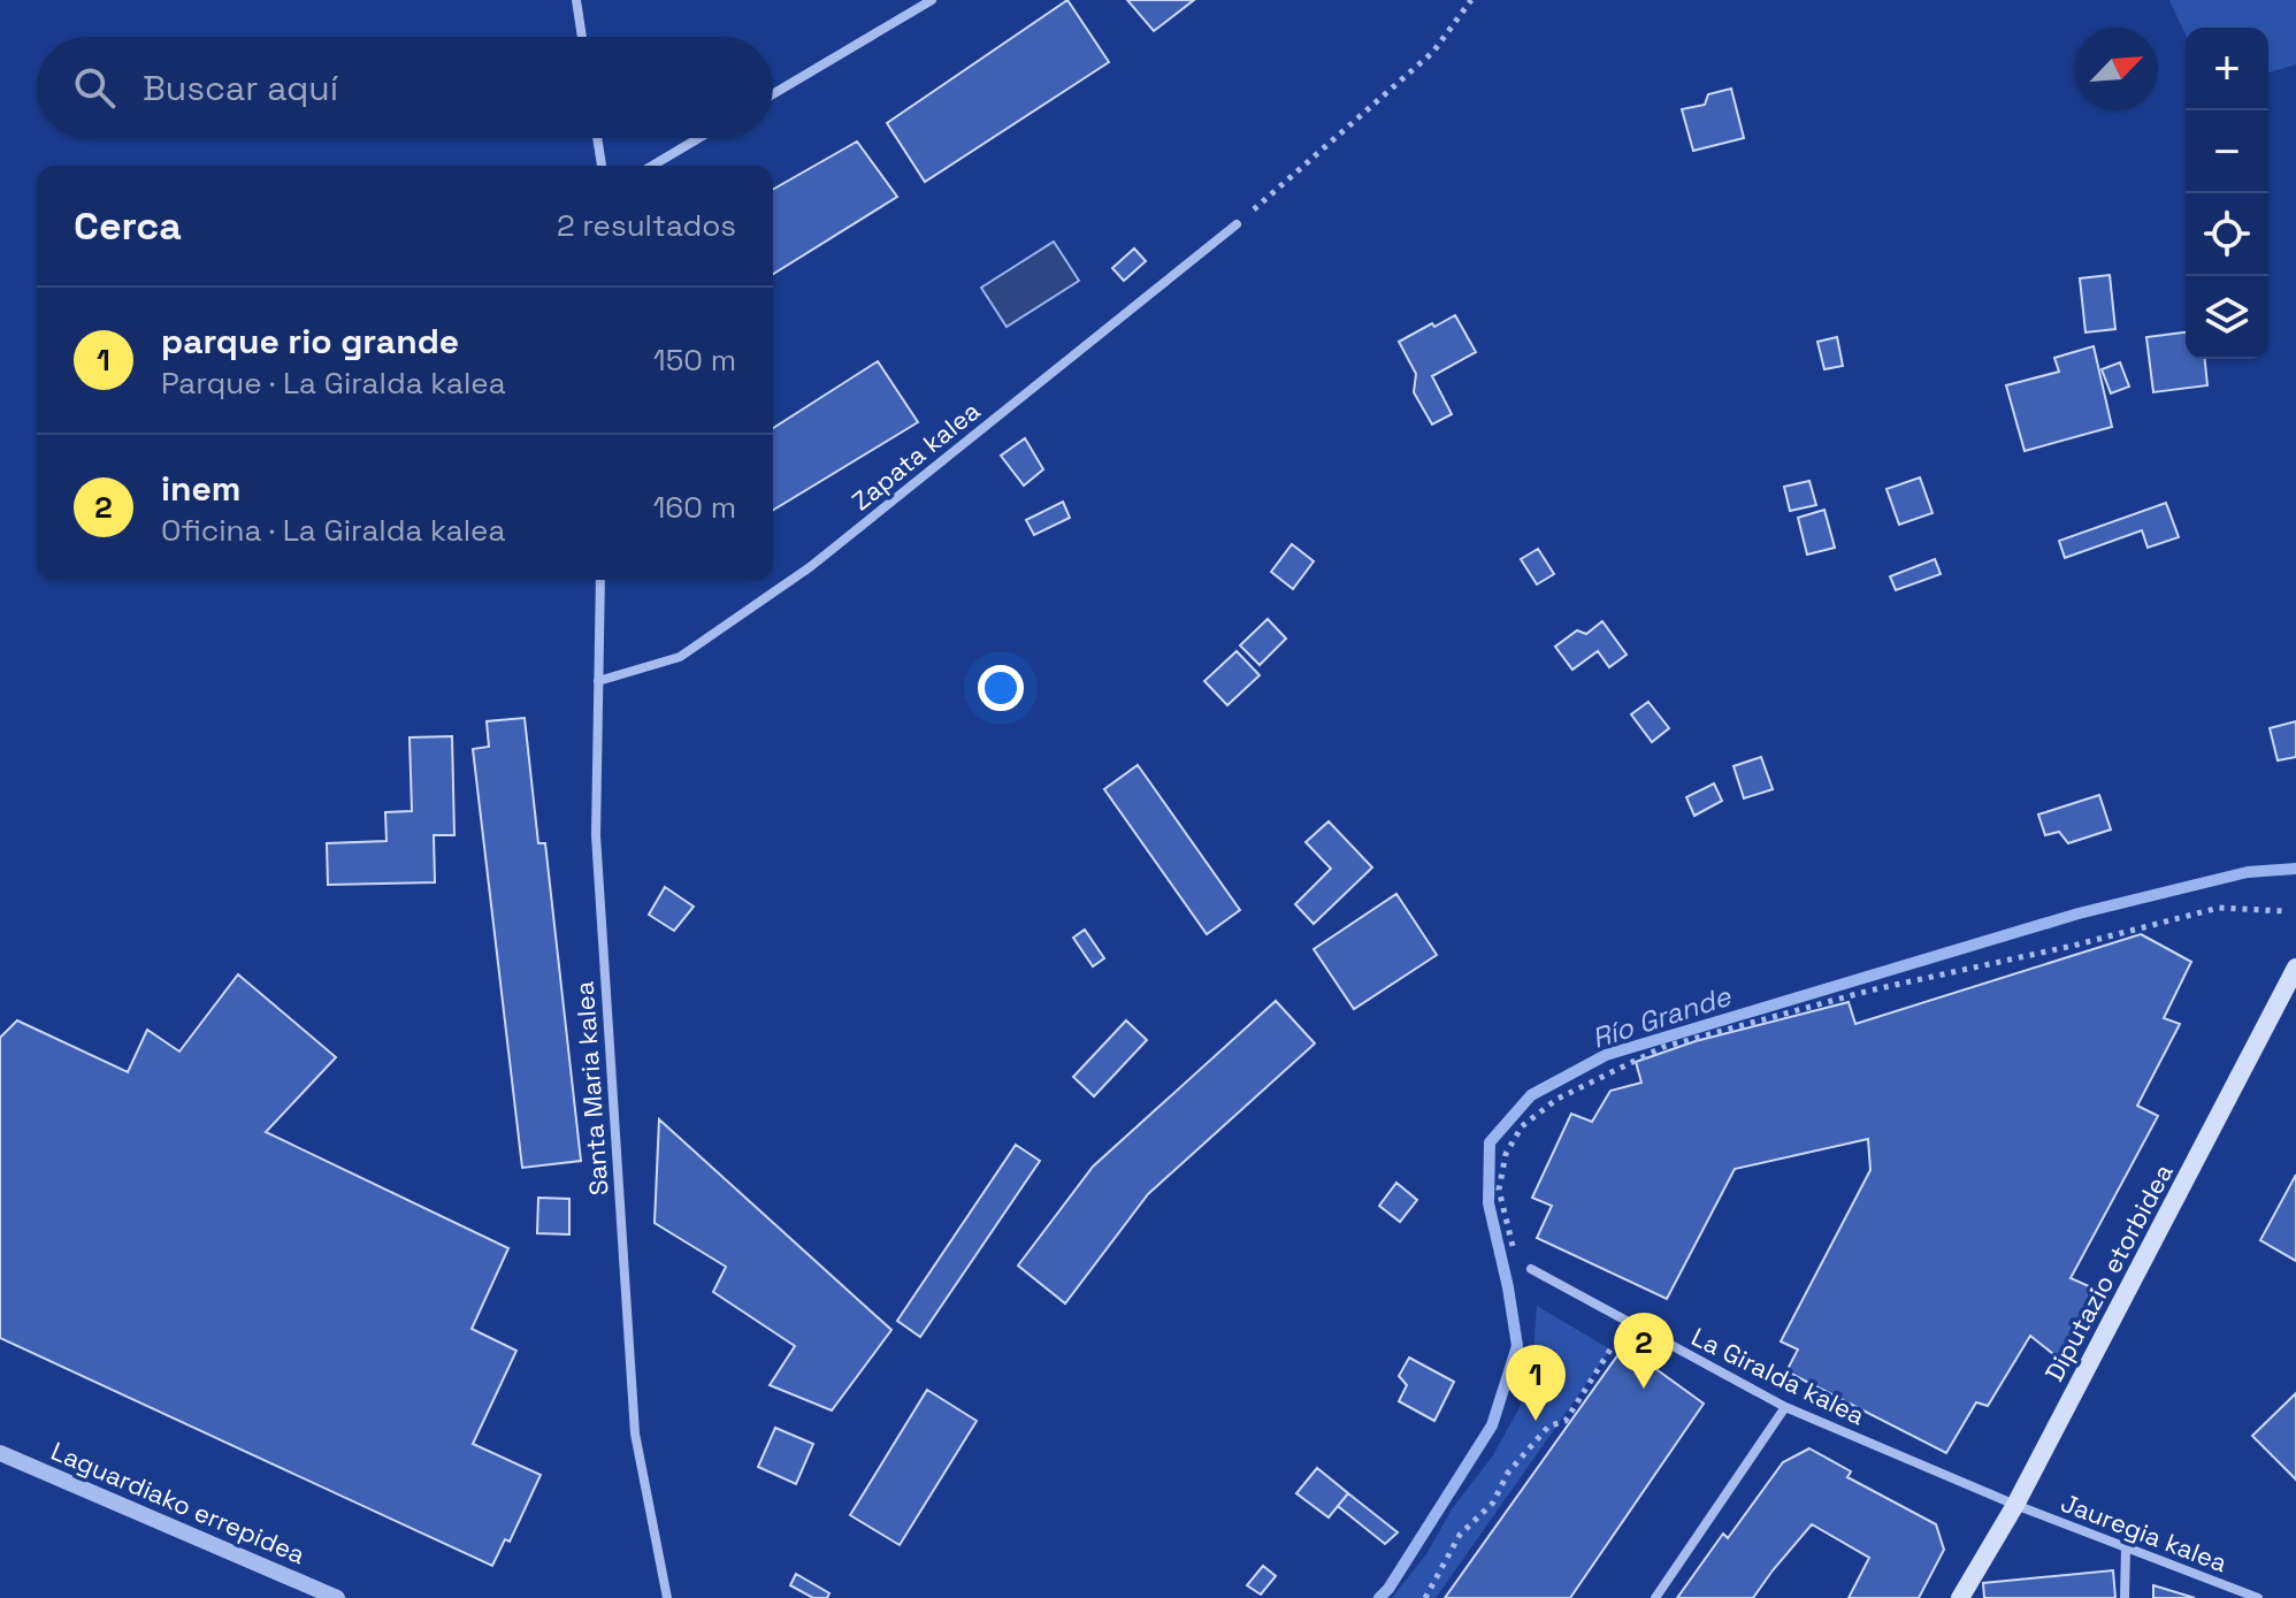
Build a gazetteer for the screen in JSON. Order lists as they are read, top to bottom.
{
  "streets": {
    "main road": ["Diputazio etorbidea"],
    "street": [
      "Zapata kalea",
      "Santa Maria kalea",
      "La Giralda kalea",
      "Laguardiako errepidea",
      "Jauregia kalea"
    ]
  },
  "crossings": [
    ["Zapata kalea", "Santa Maria kalea"],
    ["Diputazio etorbidea", "La Giralda kalea"],
    ["Diputazio etorbidea", "Jauregia kalea"],
    ["La Giralda kalea", "Jauregia kalea"]
  ],
  "water": ["Río Grande"],
  "north": "top right",
  "page": {
    "map_buttons": ["+", "−"],
    "search": "Buscar aquí",
    "heading": ["Cerca", "2 resultados"],
    "list": [
      {
        "mark": "1",
        "name": "parque rio grande",
        "note": "Parque · La Giralda kalea",
        "value": "150 m"
      },
      {
        "mark": "2",
        "name": "inem",
        "note": "Oficina · La Giralda kalea",
        "value": "160 m"
      }
    ],
    "pins": ["2", "1"]
  }
}
